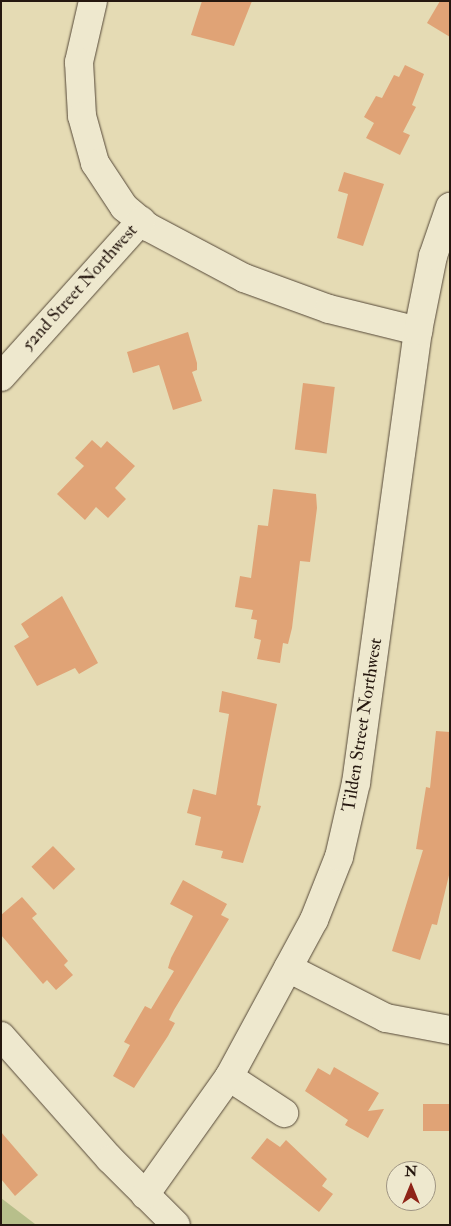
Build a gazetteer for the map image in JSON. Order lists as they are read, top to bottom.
{
  "streets": {
    "street": ["52nd Street Northwest", "Tilden Street Northwest"]
  },
  "north": "top"
}
